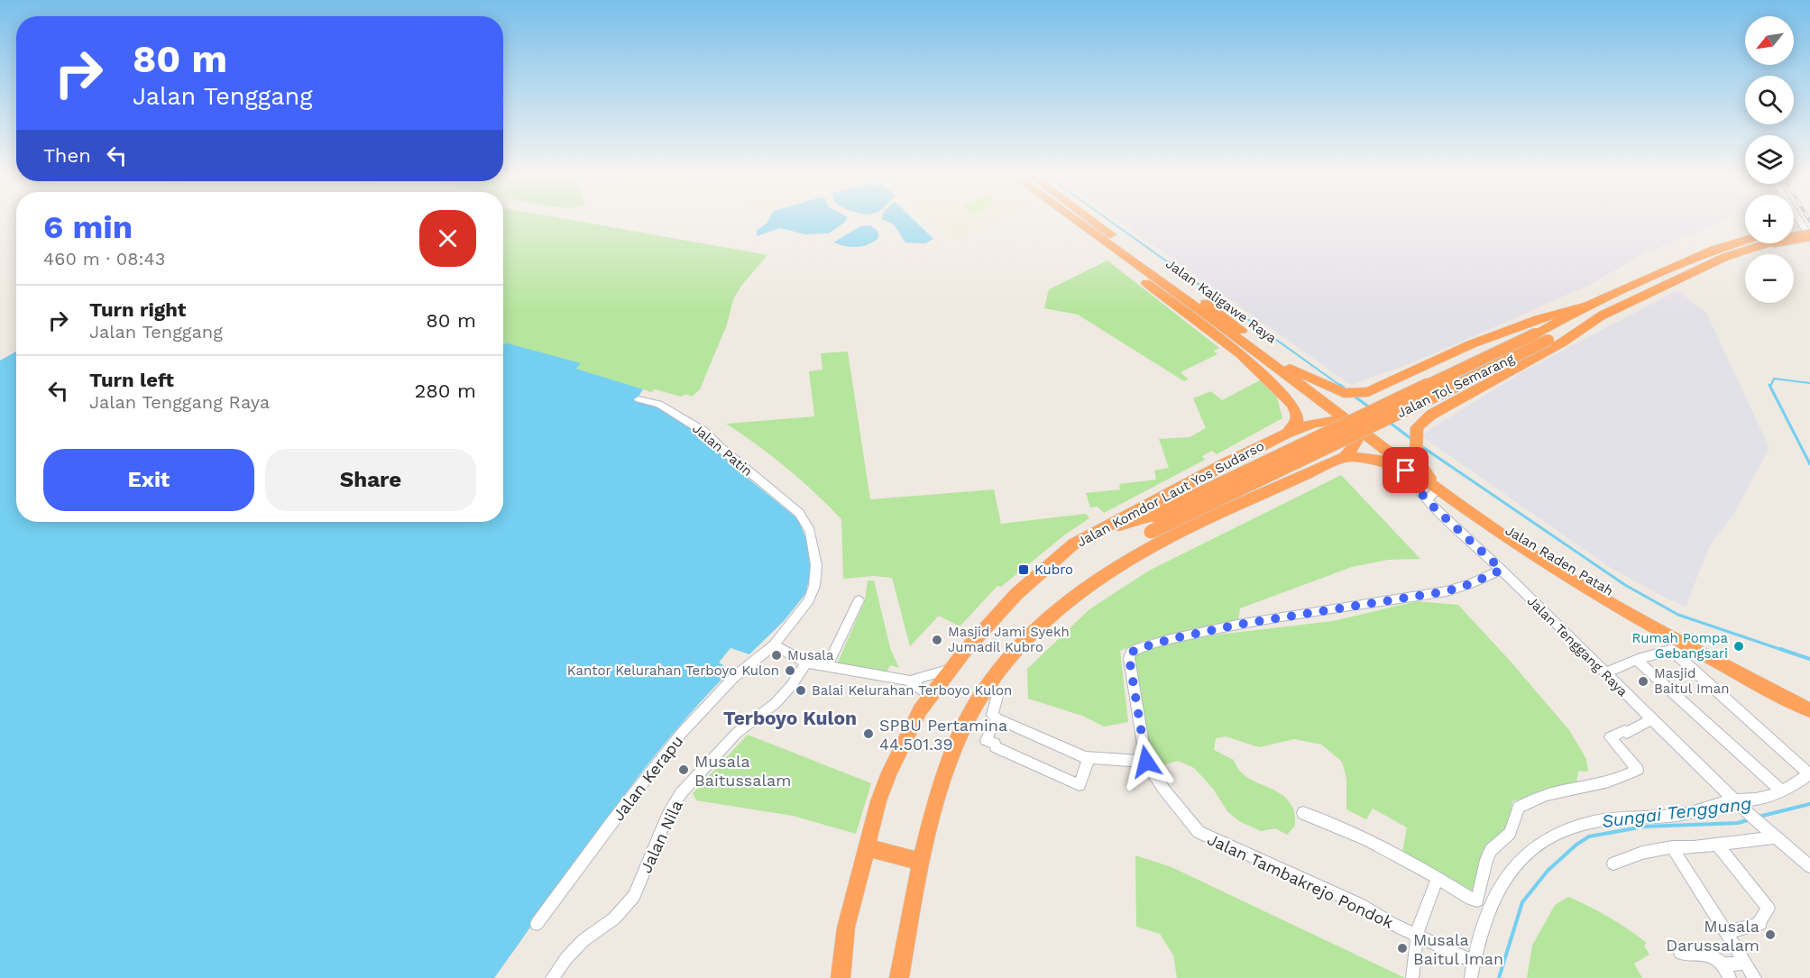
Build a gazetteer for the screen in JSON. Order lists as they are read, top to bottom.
{
  "streets": {
    "highway": [
      "Jalan Kaligawe Raya",
      "Jalan Tol Semarang",
      "Jalan Komdor Laut Yos Sudarso",
      "Jalan Raden Patah"
    ],
    "street": [
      "Jalan Patin",
      "Jalan Tenggang Raya",
      "Jalan Kerapu",
      "Jalan Nila",
      "Jalan Tambakrejo Pondok"
    ]
  },
  "crossings": [
    ["Jalan Kaligawe Raya", "Jalan Raden Patah"],
    ["Jalan Tol Semarang", "Jalan Komdor Laut Yos Sudarso"],
    ["Jalan Patin", "Jalan Kerapu"],
    ["Jalan Komdor Laut Yos Sudarso", "Jalan Raden Patah"],
    ["Jalan Raden Patah", "Jalan Tenggang Raya"]
  ],
  "districts": ["Terboyo Kulon"],
  "water": ["Sungai Tenggang"],
  "places": {
    "transit": ["Kubro"],
    "other": [
      "Masjid Jami Syekh Jumadil Kubro",
      "Rumah Pompa Gebangsari",
      "Musala",
      "Kantor Kelurahan Terboyo Kulon",
      "Masjid Baitul Iman",
      "Balai Kelurahan Terboyo Kulon",
      "SPBU Pertamina 44.501.39",
      "Musala Baitussalam",
      "Musala Darussalam",
      "Musala Baitul Iman"
    ]
  },
  "north": "bottom left",
  "page": {
    "map_buttons": ["+", "−"],
    "turn": ["80 m", "Jalan Tenggang"],
    "then": "Then",
    "heading": ["6 min", "460 m · 08:43"],
    "list": [
      {
        "name": "Turn right",
        "note": "Jalan Tenggang",
        "value": "80 m"
      },
      {
        "name": "Turn left",
        "note": "Jalan Tenggang Raya",
        "value": "280 m"
      }
    ],
    "buttons": ["Exit", "Share"]
  }
}
